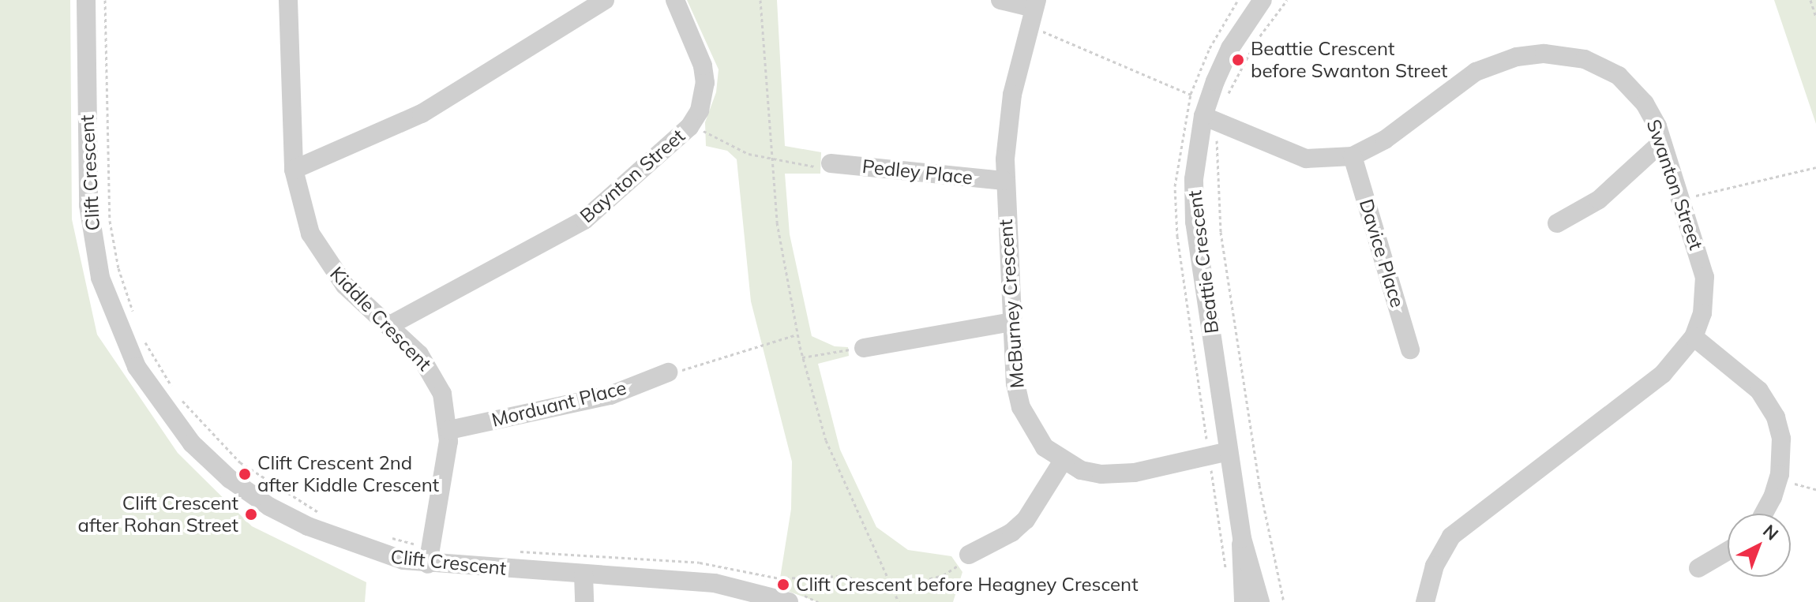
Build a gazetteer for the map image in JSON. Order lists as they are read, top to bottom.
{
  "streets": {
    "street": [
      "Pedley Place",
      "Clift Crescent",
      "Baynton Street",
      "Swanton Street",
      "Davice Place",
      "Beattie Crescent",
      "McBurney Crescent",
      "Kiddle Crescent",
      "Morduant Place"
    ]
  },
  "crossings": [
    ["Pedley Place", "McBurney Crescent"],
    ["Clift Crescent", "Kiddle Crescent"],
    ["Baynton Street", "Kiddle Crescent"],
    ["Swanton Street", "Davice Place"],
    ["Swanton Street", "Beattie Crescent"],
    ["Beattie Crescent", "McBurney Crescent"],
    ["Kiddle Crescent", "Morduant Place"]
  ],
  "places": [
    "Beattie Crescent before Swanton Street",
    "Clift Crescent 2nd after Kiddle Crescent",
    "Clift Crescent after Rohan Street",
    "Clift Crescent before Heagney Crescent"
  ],
  "north": "top right"
}
